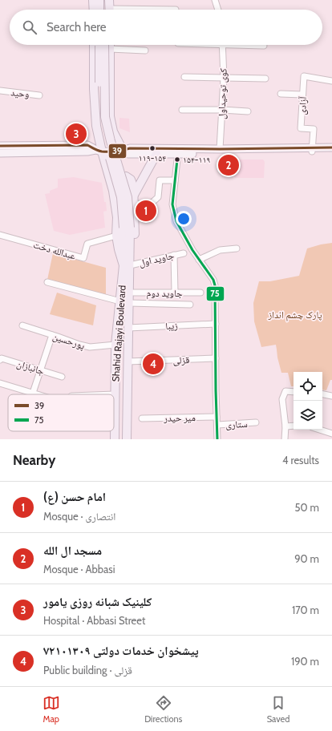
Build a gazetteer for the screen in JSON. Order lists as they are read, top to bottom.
{
  "streets": {
    "highway": ["Shahid Rajayi Boulevard"],
    "street": [
      "وحید",
      "کوی توحیداول",
      "آزادی",
      "عبدالله دخت",
      "جاوید اول",
      "جاوید دوم",
      "زیبا",
      "پورحسین",
      "قزلی",
      "جانبازان",
      "میر حیدر",
      "ستاری"
    ]
  },
  "crossings": [
    ["جاوید اول", "Shahid Rajayi Boulevard"],
    ["جاوید دوم", "Shahid Rajayi Boulevard"],
    ["زیبا", "Shahid Rajayi Boulevard"],
    ["Shahid Rajayi Boulevard", "پورحسین"],
    ["Shahid Rajayi Boulevard", "قزلی"]
  ],
  "parks": ["پارک چشم انداز"],
  "places": ["۱۱۹-۱۵۴", "۱۵۴-۱۱۹"],
  "lines": ["transit line 39", "transit line 75"],
  "legend": ["39", "75"],
  "page": {
    "search": "Search here",
    "pins": [
      "3",
      "2",
      "1",
      "4"
    ],
    "heading": ["Nearby", "4 results"],
    "list": [
      {
        "mark": "1",
        "name": "امام حسن (ع)",
        "note": "Mosque · انتصاری",
        "value": "50 m"
      },
      {
        "mark": "2",
        "name": "مسجد ال الله",
        "note": "Mosque · Abbasi",
        "value": "90 m"
      },
      {
        "mark": "3",
        "name": "کلینیک شبانه روزی یامور",
        "note": "Hospital · Abbasi Street",
        "value": "170 m"
      },
      {
        "mark": "4",
        "name": "پیشخوان خدمات دولتی ۷۲۱۰۱۳۰۹",
        "note": "Public building · قزلی",
        "value": "190 m"
      }
    ],
    "nav": ["Map", "Directions", "Saved"]
  }
}
